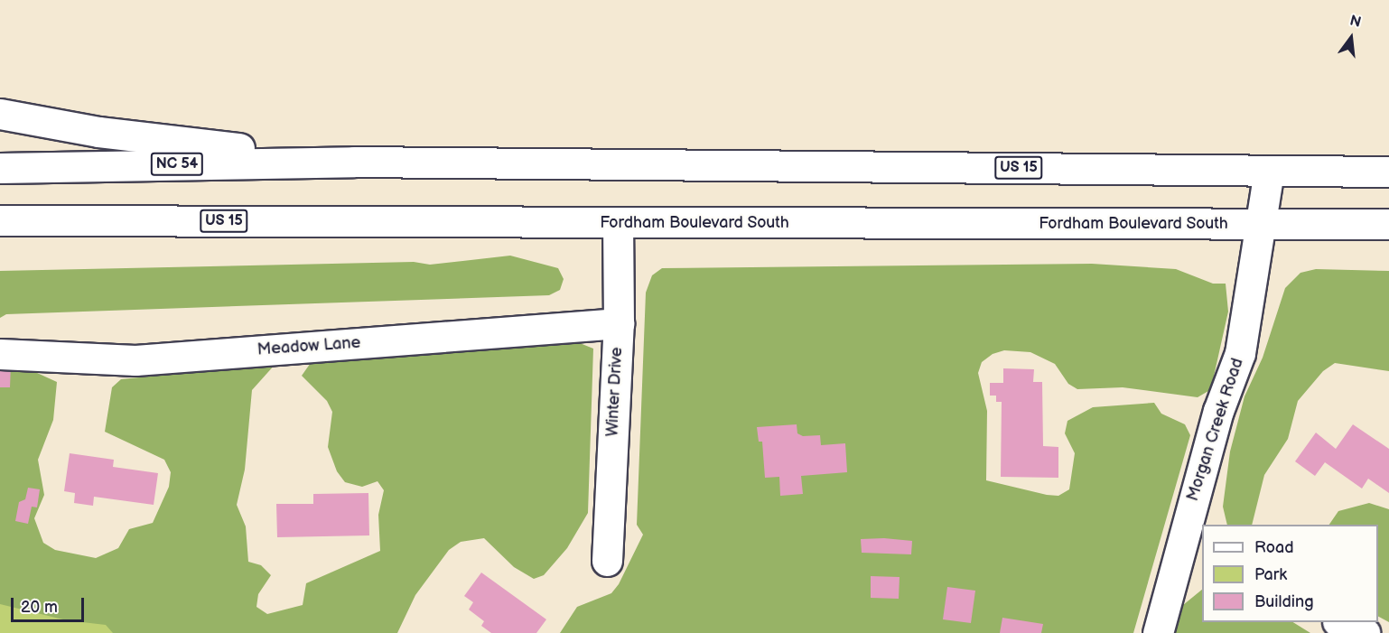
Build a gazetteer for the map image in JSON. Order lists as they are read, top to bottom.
{
  "streets": {
    "main road": [
      "NC 54",
      "US 15",
      "Fordham Boulevard South",
      "Meadow Lane",
      "Winter Drive",
      "Morgan Creek Road"
    ]
  },
  "crossings": [
    ["NC 54", "US 15"],
    ["US 15", "Morgan Creek Road"],
    ["Fordham Boulevard South", "Winter Drive"],
    ["Fordham Boulevard South", "Morgan Creek Road"],
    ["Meadow Lane", "Winter Drive"]
  ],
  "legend": ["Road", "Park", "Building"],
  "scale_bar": "20 m",
  "north": "top"
}
